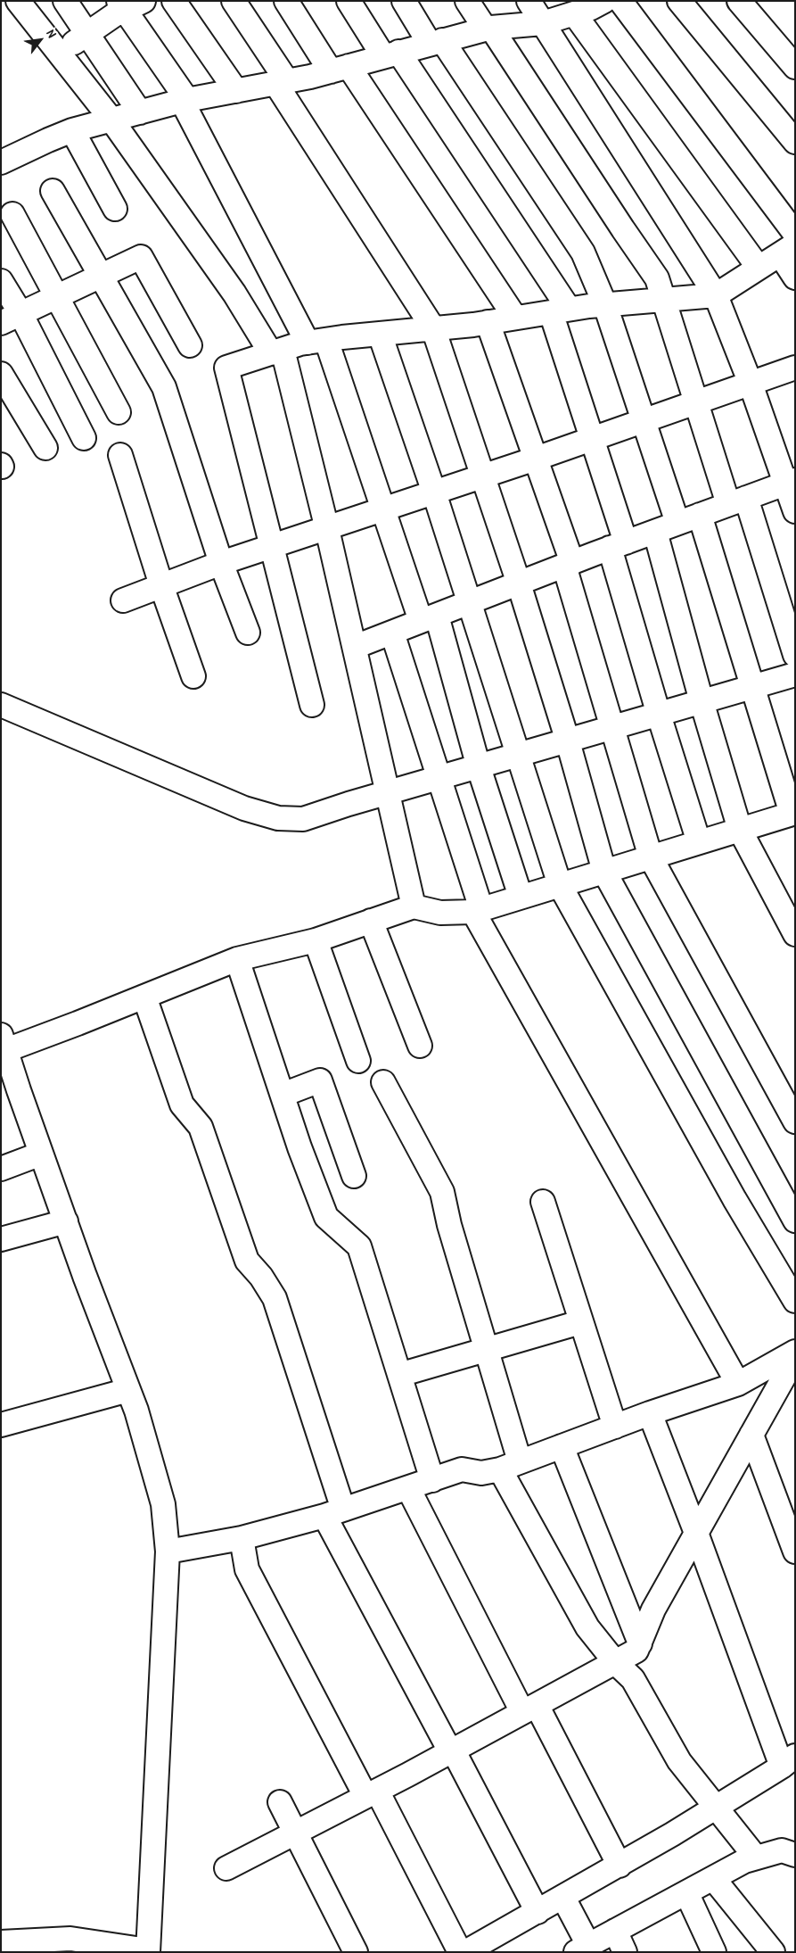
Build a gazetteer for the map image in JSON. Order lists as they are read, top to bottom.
{
  "north": "top right"
}
